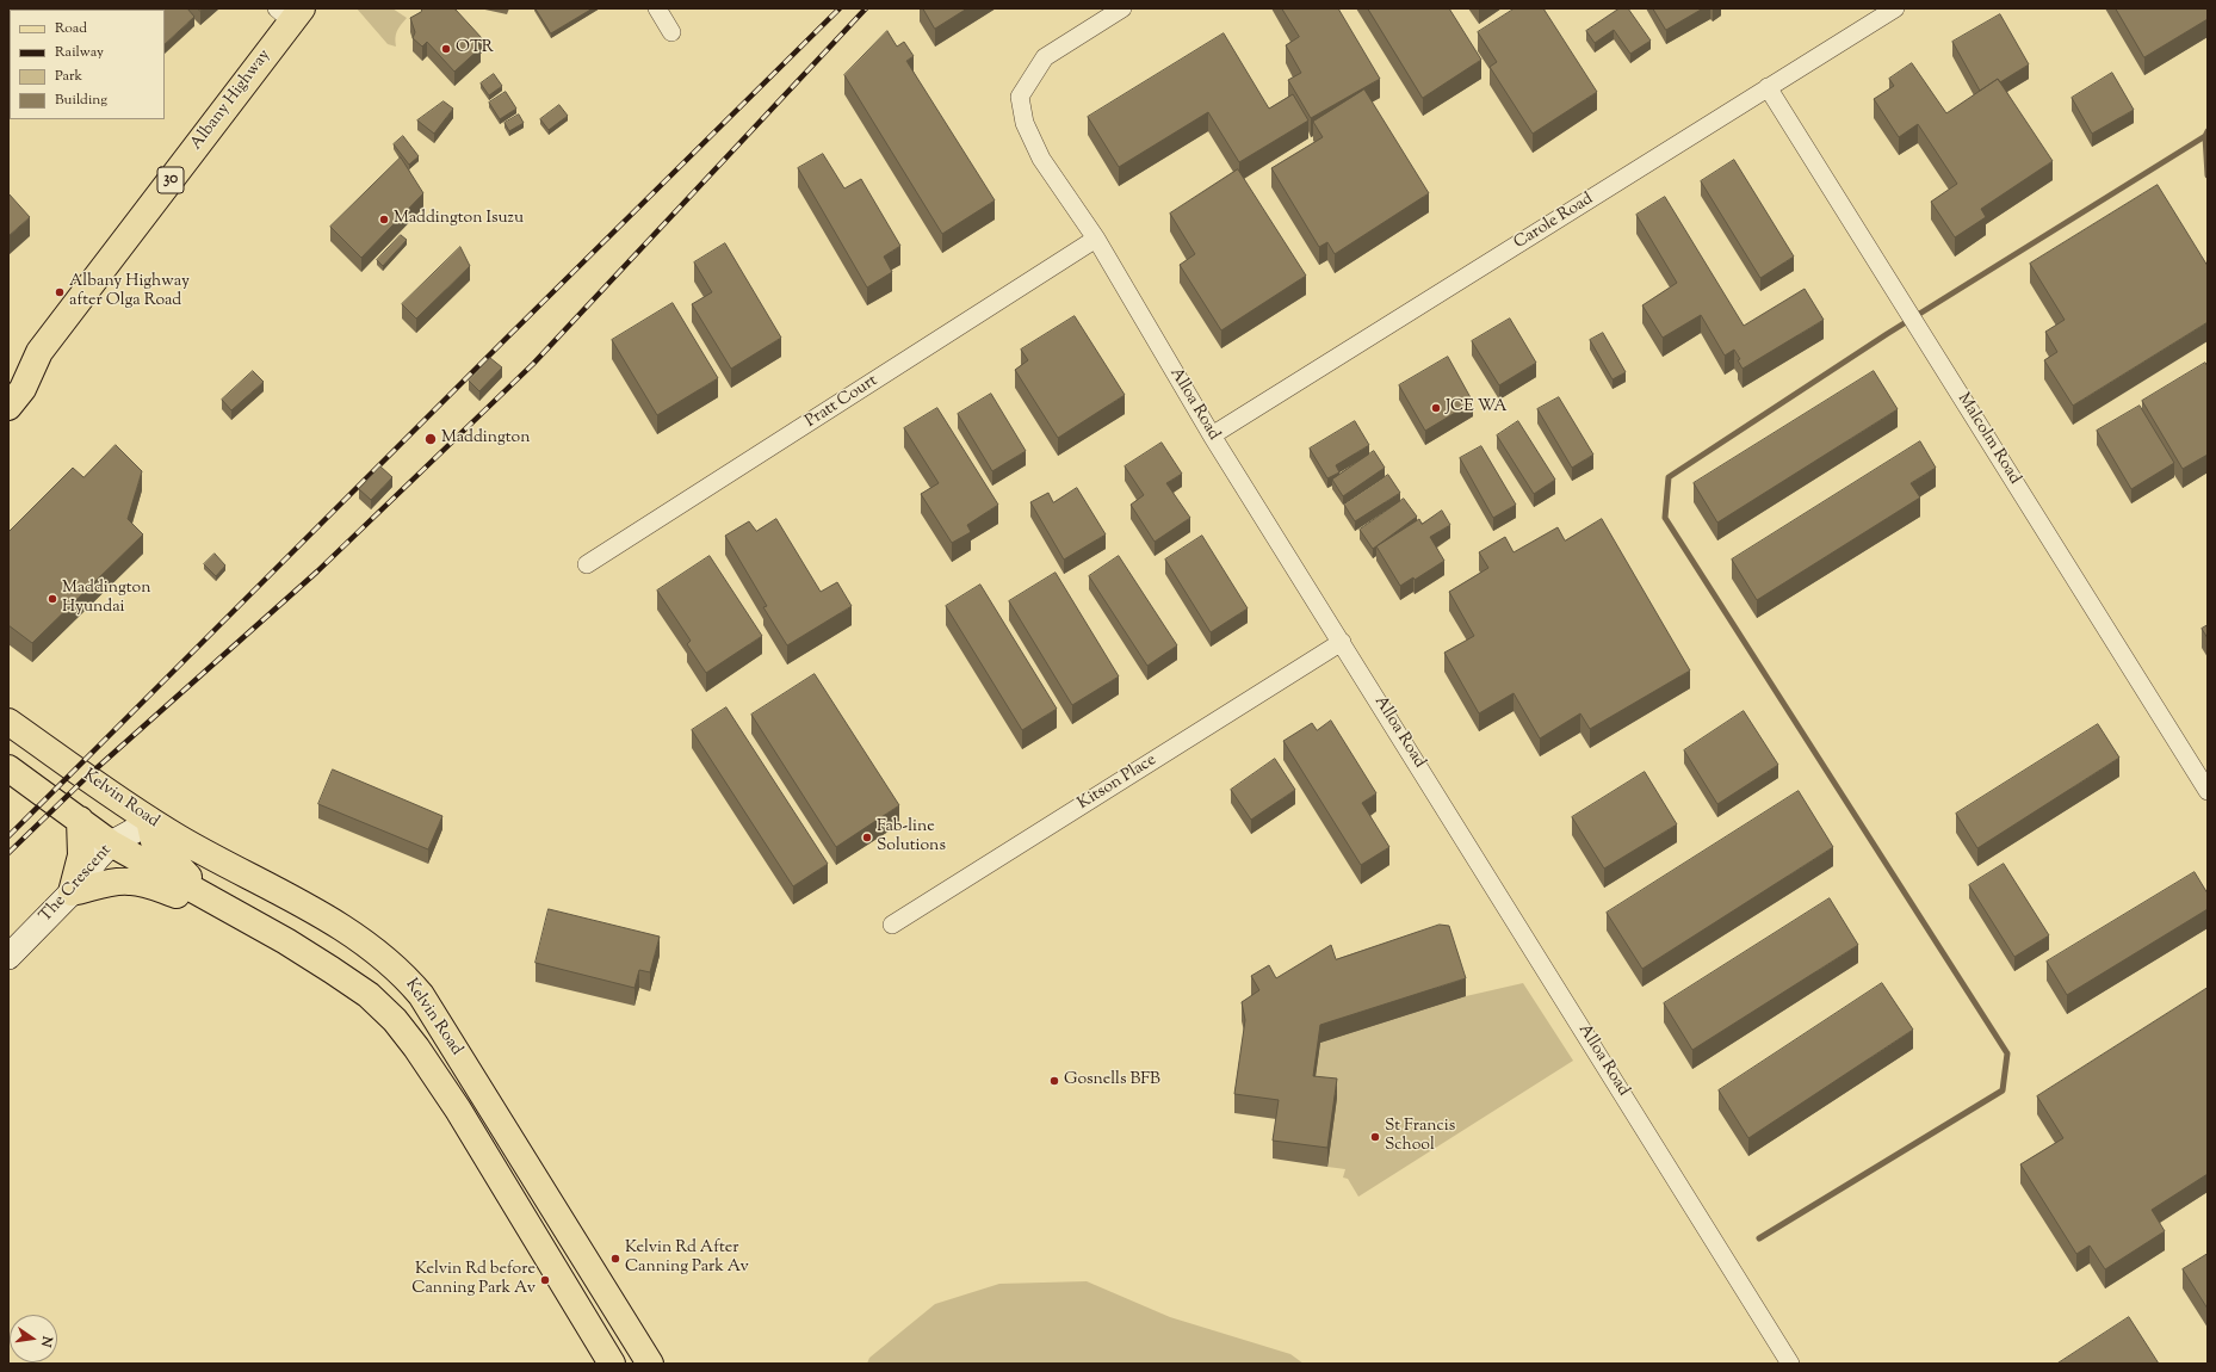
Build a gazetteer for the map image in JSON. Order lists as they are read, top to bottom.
{
  "streets": {
    "main road": [
      "Albany Highway",
      "30",
      "Kelvin Road",
      "The Crescent"
    ],
    "street": [
      "Carole Road",
      "Pratt Court",
      "Alloa Road",
      "Malcolm Road",
      "Kitson Place"
    ]
  },
  "crossings": [
    ["Carole Road", "Alloa Road"],
    ["Carole Road", "Malcolm Road"],
    ["Pratt Court", "Alloa Road"],
    ["Alloa Road", "Kitson Place"],
    ["Kelvin Road", "The Crescent"]
  ],
  "places": [
    "OTR",
    "Maddington Isuzu",
    "Albany Highway after Olga Road",
    "JCE WA",
    "Maddington",
    "Maddington Hyundai",
    "Fab-line Solutions",
    "Gosnells BFB",
    "St Francis School",
    "Kelvin Rd After Canning Park Av",
    "Kelvin Rd before Canning Park Av"
  ],
  "legend": [
    "Road",
    "Railway",
    "Park",
    "Building"
  ],
  "north": "right"
}
